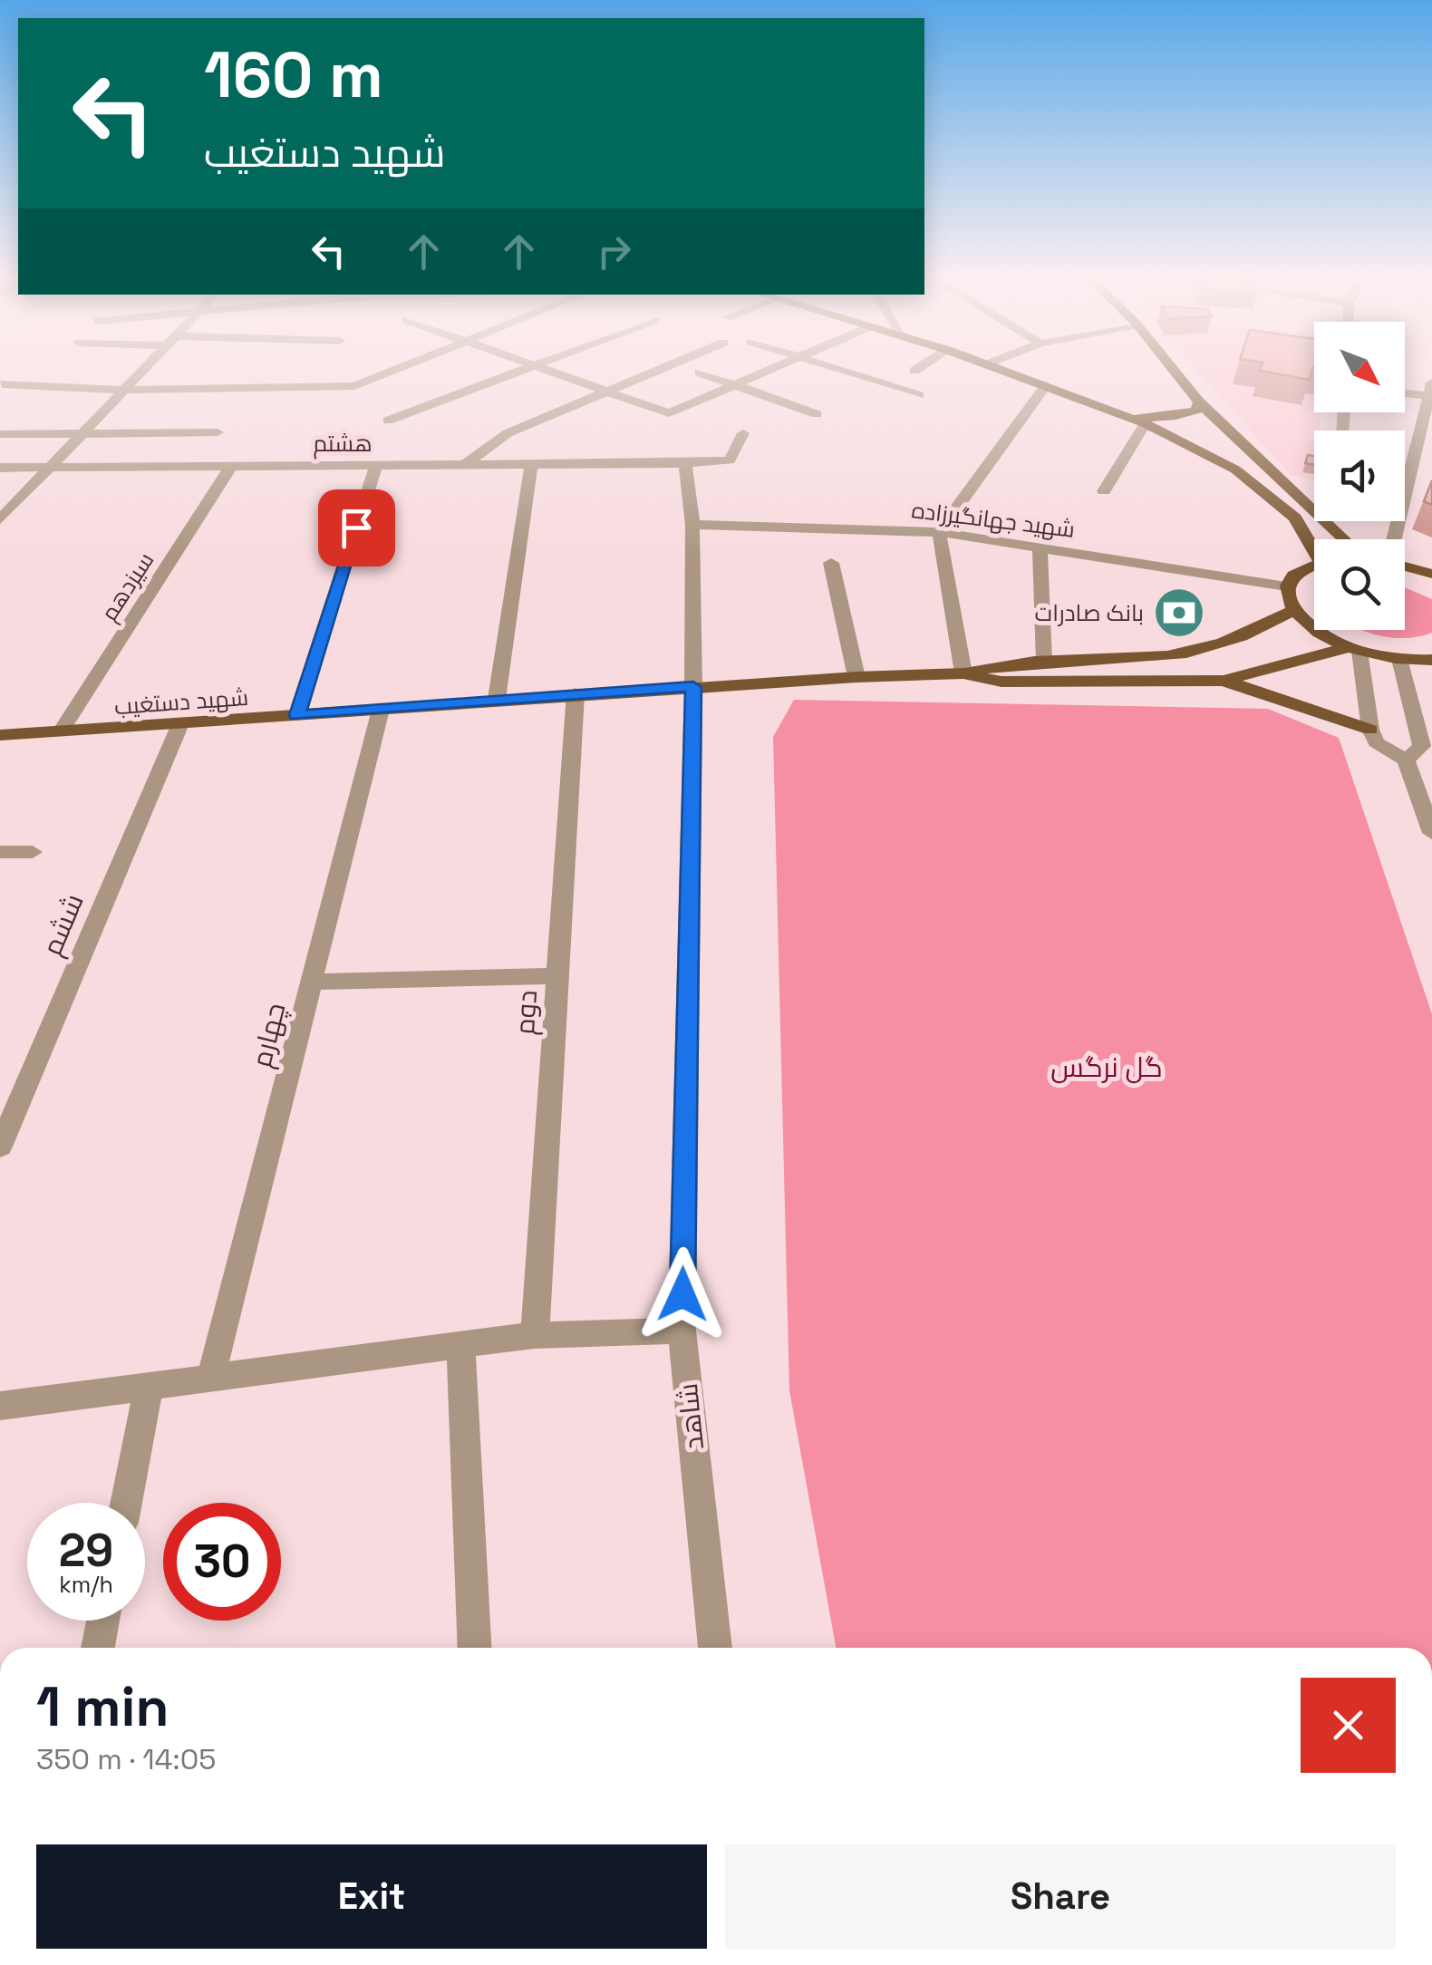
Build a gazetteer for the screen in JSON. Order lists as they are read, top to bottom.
{
  "streets": {
    "main road": ["شهید دستغیب"],
    "street": [
      "هشتم",
      "شهید جهانگیرزاده",
      "سیزدهم",
      "ششم",
      "دوم",
      "چهارم",
      "شاهد"
    ]
  },
  "crossings": [
    ["هشتم", "سیزدهم"],
    ["هشتم", "شاهد"],
    ["شهید جهانگیرزاده", "شاهد"],
    ["سیزدهم", "شهید دستغیب"],
    ["شهید دستغیب", "ششم"],
    ["شهید دستغیب", "دوم"],
    ["شهید دستغیب", "چهارم"],
    ["شهید دستغیب", "شاهد"]
  ],
  "parks": ["گل نرگس"],
  "places": {
    "bank": ["بانک صادرات"]
  },
  "north": "bottom right",
  "page": {
    "turn": ["160 m", "شهید دستغیب"],
    "speed": "29 km/h",
    "limit": "30",
    "heading": ["1 min", "350 m · 14:05"],
    "buttons": ["Exit", "Share"]
  }
}
